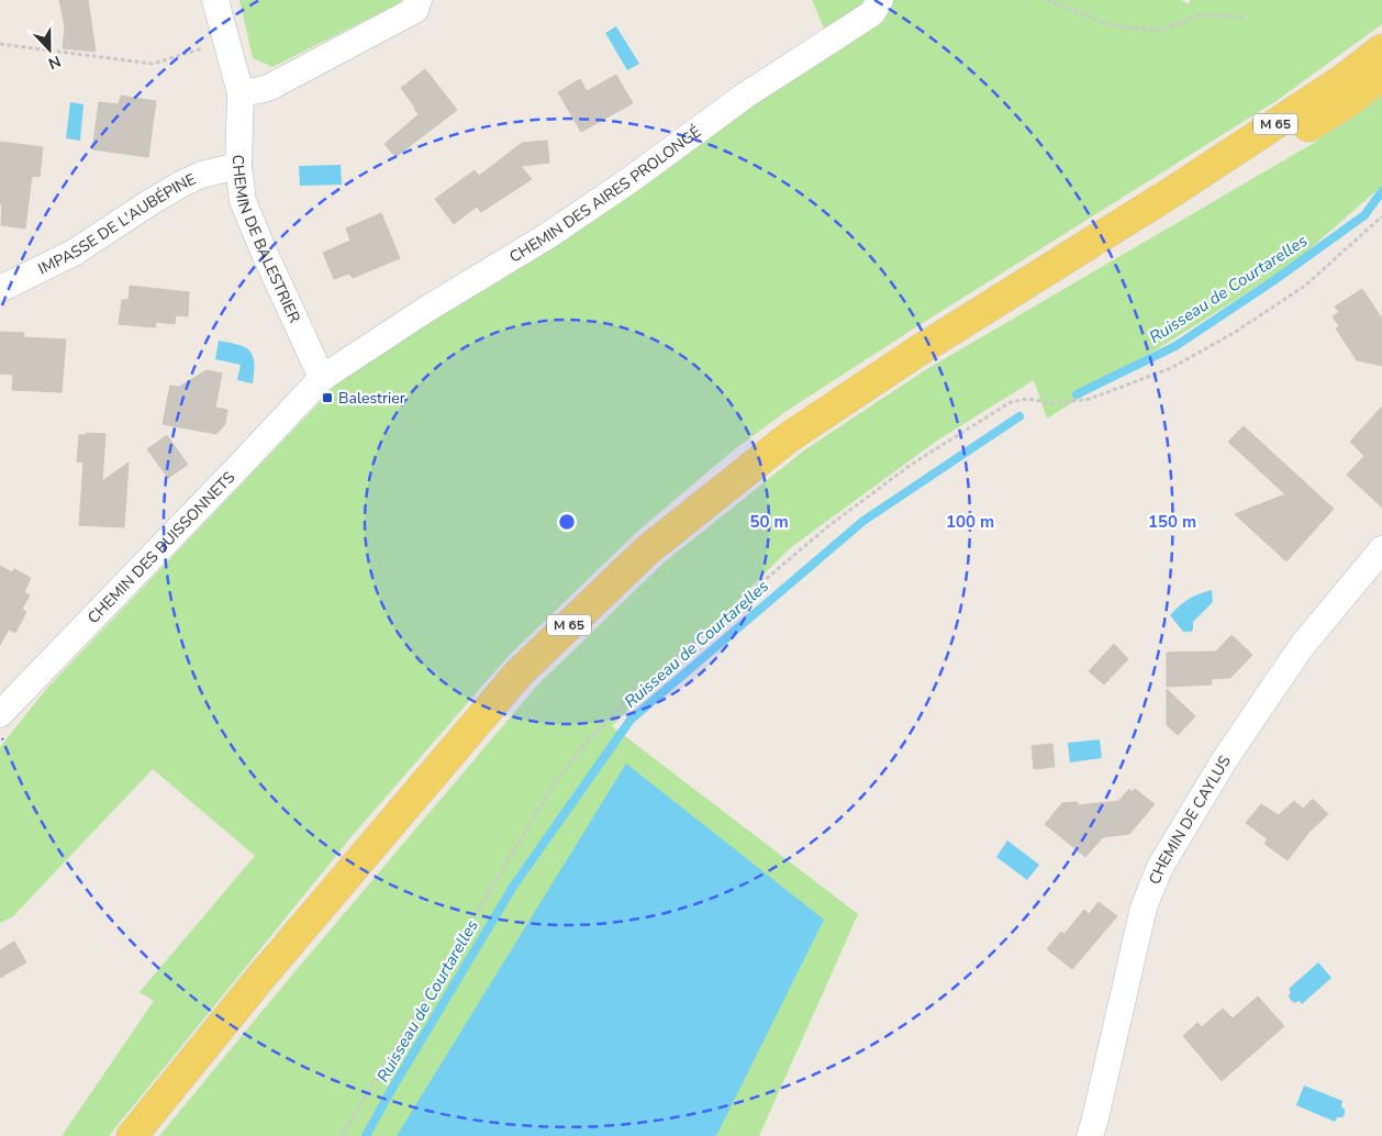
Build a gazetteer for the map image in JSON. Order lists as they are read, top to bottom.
{
  "streets": {
    "main road": ["M 65"],
    "street": [
      "CHEMIN DES AIRES PROLONGÉ",
      "IMPASSE DE L'AUBÉPINE",
      "CHEMIN DE BALESTRIER",
      "CHEMIN DES BUISSONNETS",
      "CHEMIN DE CAYLUS"
    ]
  },
  "crossings": [
    ["CHEMIN DES AIRES PROLONGÉ", "CHEMIN DE BALESTRIER"],
    ["CHEMIN DES AIRES PROLONGÉ", "CHEMIN DES BUISSONNETS"],
    ["IMPASSE DE L'AUBÉPINE", "CHEMIN DE BALESTRIER"],
    ["CHEMIN DE BALESTRIER", "CHEMIN DES BUISSONNETS"]
  ],
  "water": ["Ruisseau de Courtarelles"],
  "places": {
    "transit": ["Balestrier"]
  },
  "north": "bottom",
  "rings": ["50 m", "100 m", "150 m"]
}
